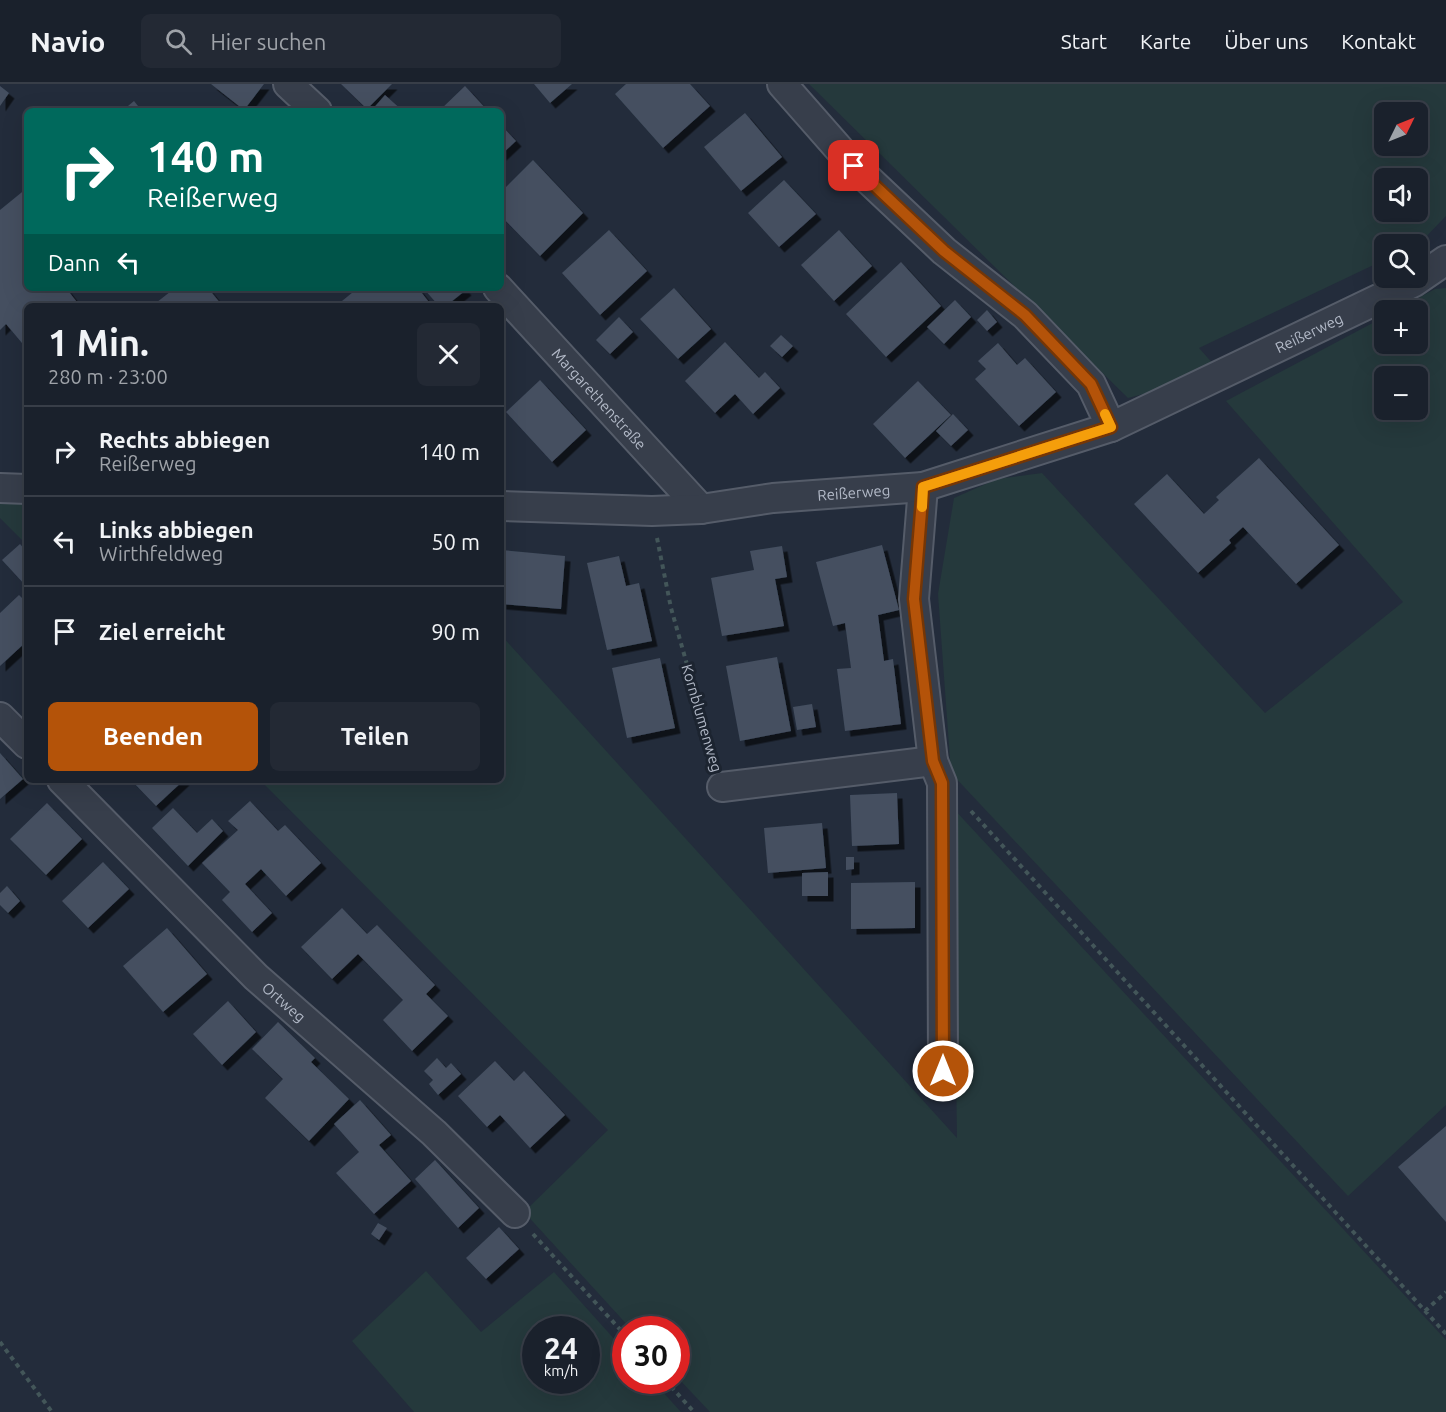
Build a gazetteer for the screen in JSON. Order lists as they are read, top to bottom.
{
  "streets": {
    "street": [
      "Reißerweg",
      "Margarethenstraße",
      "Kornblumenweg",
      "Ortweg"
    ]
  },
  "crossings": [
    ["Reißerweg", "Margarethenstraße"],
    ["Reißerweg", "Kornblumenweg"]
  ],
  "north": "top right",
  "page": {
    "header": "Navio",
    "search": "Hier suchen",
    "nav": [
      "Start",
      "Karte",
      "Über uns",
      "Kontakt"
    ],
    "map_buttons": ["+", "−"],
    "turn": ["140 m", "Reißerweg"],
    "then": "Dann",
    "heading": ["1 Min.", "280 m · 23:00"],
    "list": [
      {
        "name": "Rechts abbiegen",
        "note": "Reißerweg",
        "value": "140 m"
      },
      {
        "name": "Links abbiegen",
        "note": "Wirthfeldweg",
        "value": "50 m"
      },
      {
        "name": "Ziel erreicht",
        "value": "90 m"
      }
    ],
    "buttons": ["Beenden", "Teilen"],
    "speed": "24 km/h",
    "limit": "30"
  }
}
